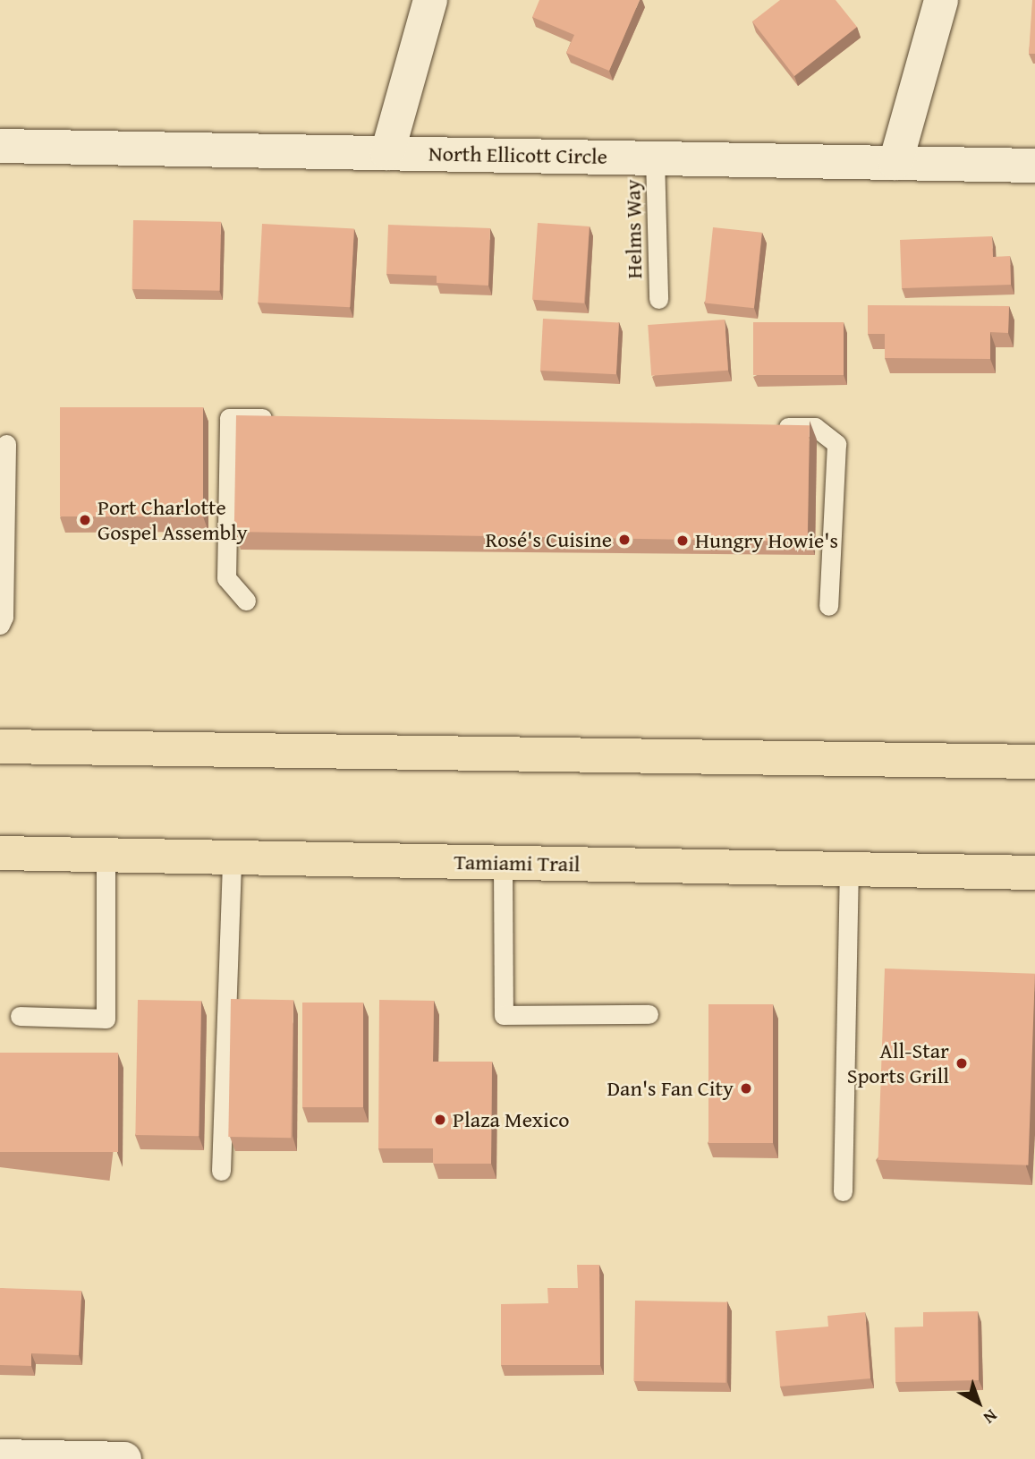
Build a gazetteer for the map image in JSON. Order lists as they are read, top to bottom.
{
  "streets": {
    "main road": ["Tamiami Trail"],
    "street": ["North Ellicott Circle"],
    "lane": ["Helms Way"]
  },
  "crossings": [
    ["North Ellicott Circle", "Helms Way"]
  ],
  "places": [
    "Port Charlotte Gospel Assembly",
    "Rosé's Cuisine",
    "Hungry Howie's",
    "All-Star Sports Grill",
    "Dan's Fan City",
    "Plaza Mexico"
  ],
  "north": "bottom right"
}
